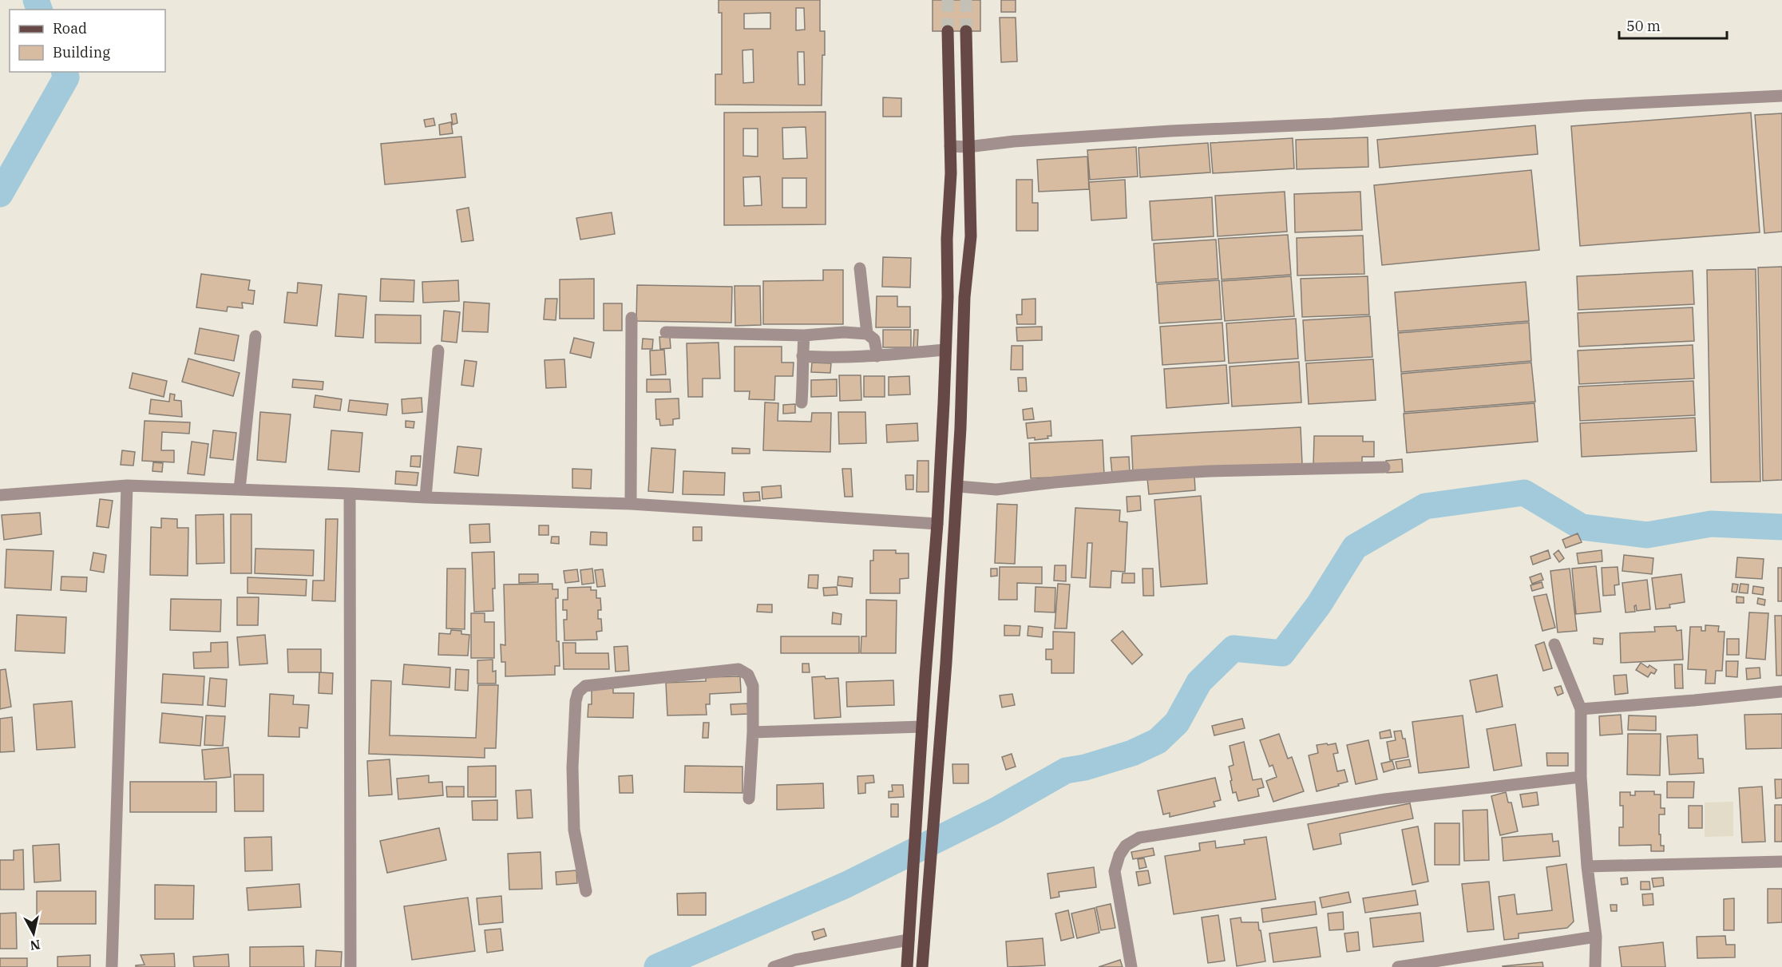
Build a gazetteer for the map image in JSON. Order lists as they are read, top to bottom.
{
  "legend": ["Road", "Building"],
  "scale_bar": "50 m",
  "north": "bottom"
}
